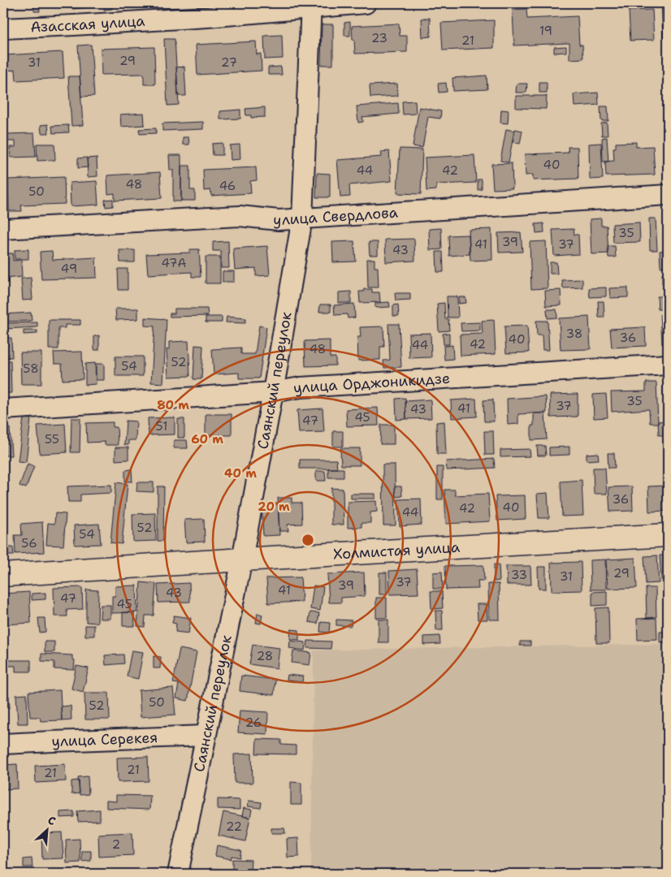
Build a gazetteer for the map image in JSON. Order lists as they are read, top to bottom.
{
  "streets": {
    "street": [
      "Азасская улица",
      "улица Свердлова",
      "Саянский переулок",
      "улица Орджоникидзе",
      "Холмистая улица",
      "улица Серекея"
    ]
  },
  "crossings": [
    ["Азасская улица", "Саянский переулок"],
    ["улица Свердлова", "Саянский переулок"],
    ["Саянский переулок", "улица Орджоникидзе"],
    ["Саянский переулок", "Холмистая улица"],
    ["Саянский переулок", "улица Серекея"]
  ],
  "house_numbers": [
    "19",
    "23",
    "21",
    "29",
    "31",
    "27",
    "40",
    "44",
    "42",
    "48",
    "46",
    "50",
    "35",
    "39",
    "41",
    "37",
    "43",
    "47А",
    "49",
    "38",
    "36",
    "40",
    "42",
    "44",
    "48",
    "52",
    "54",
    "58",
    "35",
    "37",
    "41",
    "43",
    "45",
    "47",
    "51",
    "55",
    "36",
    "40",
    "42",
    "44",
    "52",
    "54",
    "56",
    "29",
    "33",
    "31",
    "37",
    "39",
    "41",
    "43",
    "47",
    "45",
    "28",
    "50",
    "52",
    "26",
    "21",
    "21",
    "22",
    "2"
  ],
  "north": "top right",
  "rings": [
    "80 m",
    "60 m",
    "40 m",
    "20 m"
  ]
}
